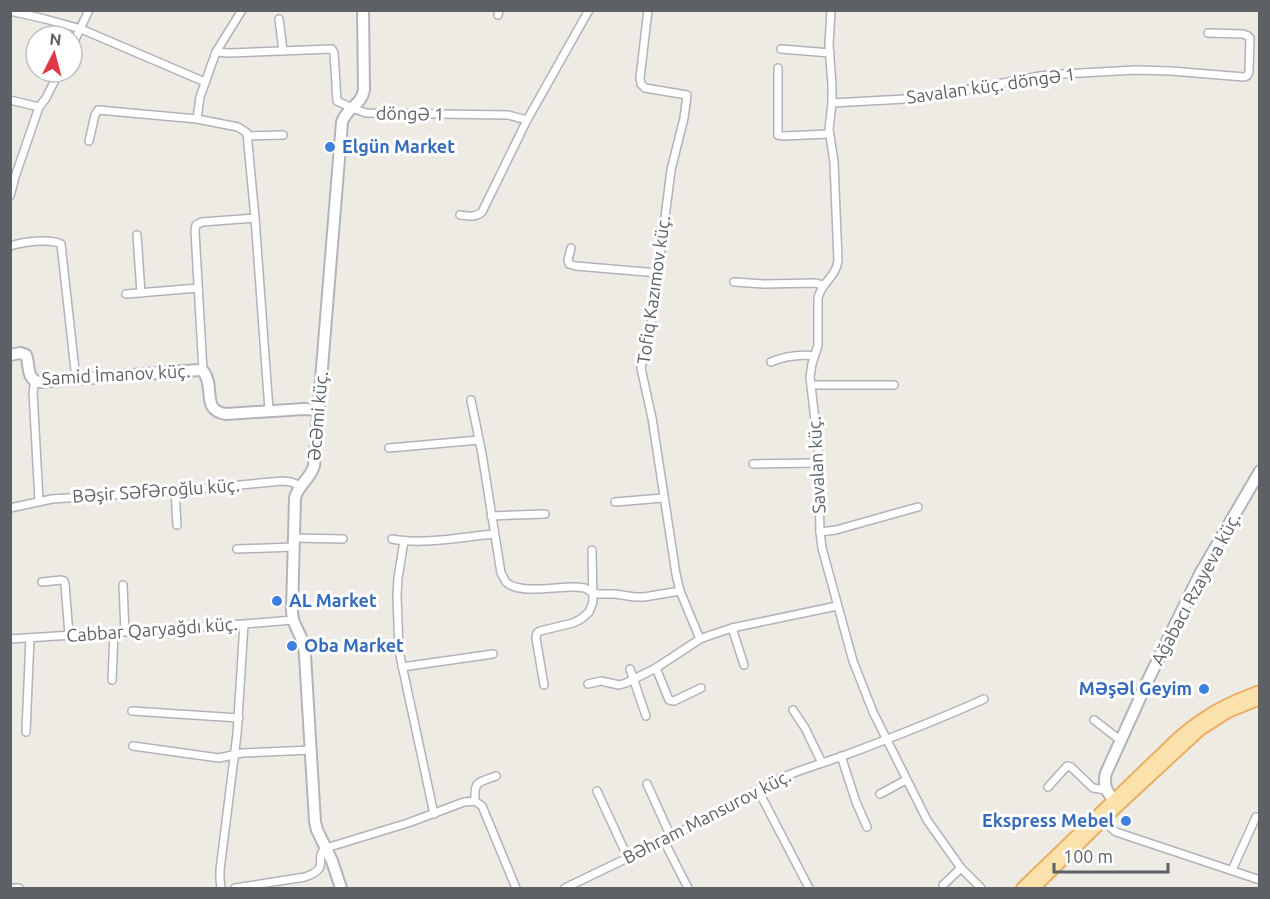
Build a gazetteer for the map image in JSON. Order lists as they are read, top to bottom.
{
  "streets": {
    "street": [
      "Savalan küç. döngə 1",
      "döngə 1",
      "Tofiq Kazımov küç.",
      "Samid İmanov küç.",
      "Əcəmi küç.",
      "Savalan küç.",
      "Bəşir Səfəroğlu küç.",
      "Ağabacı Rzayeva küç.",
      "Cabbar Qaryağdı küç.",
      "Bəhram Mansurov küç."
    ]
  },
  "crossings": [
    ["Savalan küç. döngə 1", "Savalan küç."],
    ["döngə 1", "Əcəmi küç."],
    ["Samid İmanov küç.", "Əcəmi küç."],
    ["Əcəmi küç.", "Bəşir Səfəroğlu küç."],
    ["Əcəmi küç.", "Cabbar Qaryağdı küç."],
    ["Savalan küç.", "Bəhram Mansurov küç."]
  ],
  "places": [
    "Elgün Market",
    "AL Market",
    "Oba Market",
    "Məşəl Geyim",
    "Ekspress Mebel"
  ],
  "scale_bar": "100 m",
  "north": "top"
}
